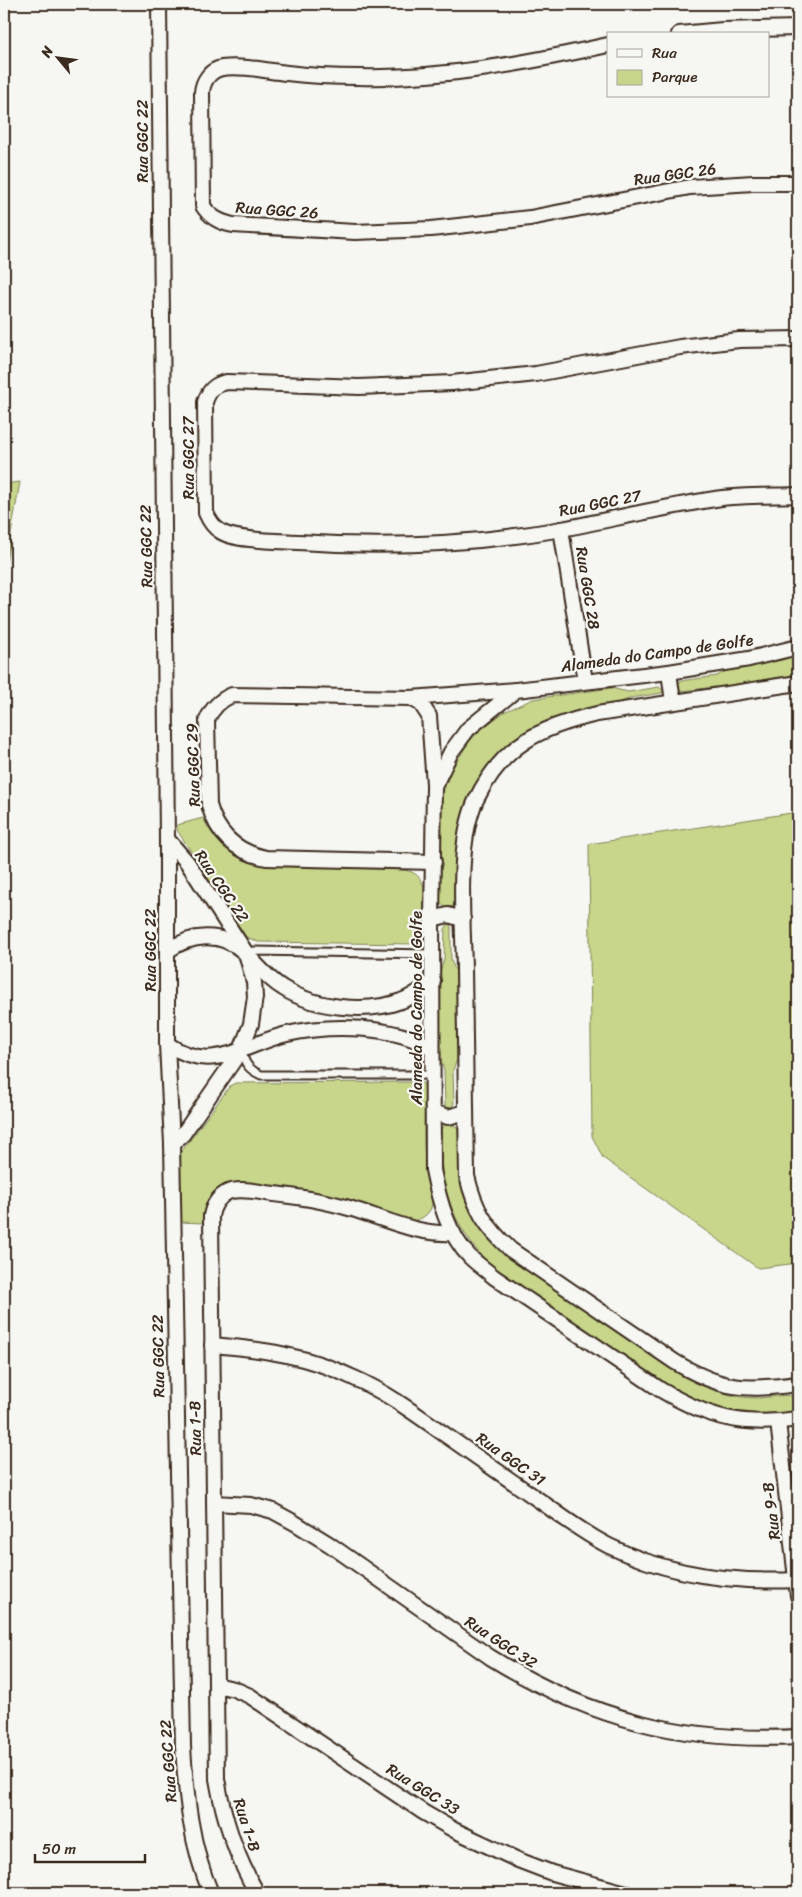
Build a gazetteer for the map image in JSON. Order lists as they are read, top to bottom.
{
  "streets": {
    "street": [
      "Rua GGC 22",
      "Rua GGC 26",
      "Rua GGC 27",
      "Rua GGC 28",
      "Alameda do Campo de Golfe",
      "Rua GGC 29",
      "Rua CGC 22",
      "Rua 1-B",
      "Rua GGC 31",
      "Rua 9-B",
      "Rua GGC 32",
      "Rua GGC 33"
    ]
  },
  "crossings": [
    ["Rua GGC 22", "Rua CGC 22"],
    ["Rua GGC 27", "Rua GGC 28"],
    ["Rua GGC 28", "Alameda do Campo de Golfe"],
    ["Alameda do Campo de Golfe", "Rua GGC 29"],
    ["Alameda do Campo de Golfe", "Rua CGC 22"],
    ["Alameda do Campo de Golfe", "Rua 1-B"],
    ["Alameda do Campo de Golfe", "Rua 9-B"],
    ["Rua 1-B", "Rua GGC 31"],
    ["Rua 1-B", "Rua GGC 32"],
    ["Rua 1-B", "Rua GGC 33"],
    ["Rua GGC 31", "Rua 9-B"]
  ],
  "legend": ["Rua", "Parque"],
  "scale_bar": "50 m",
  "north": "top left"
}
